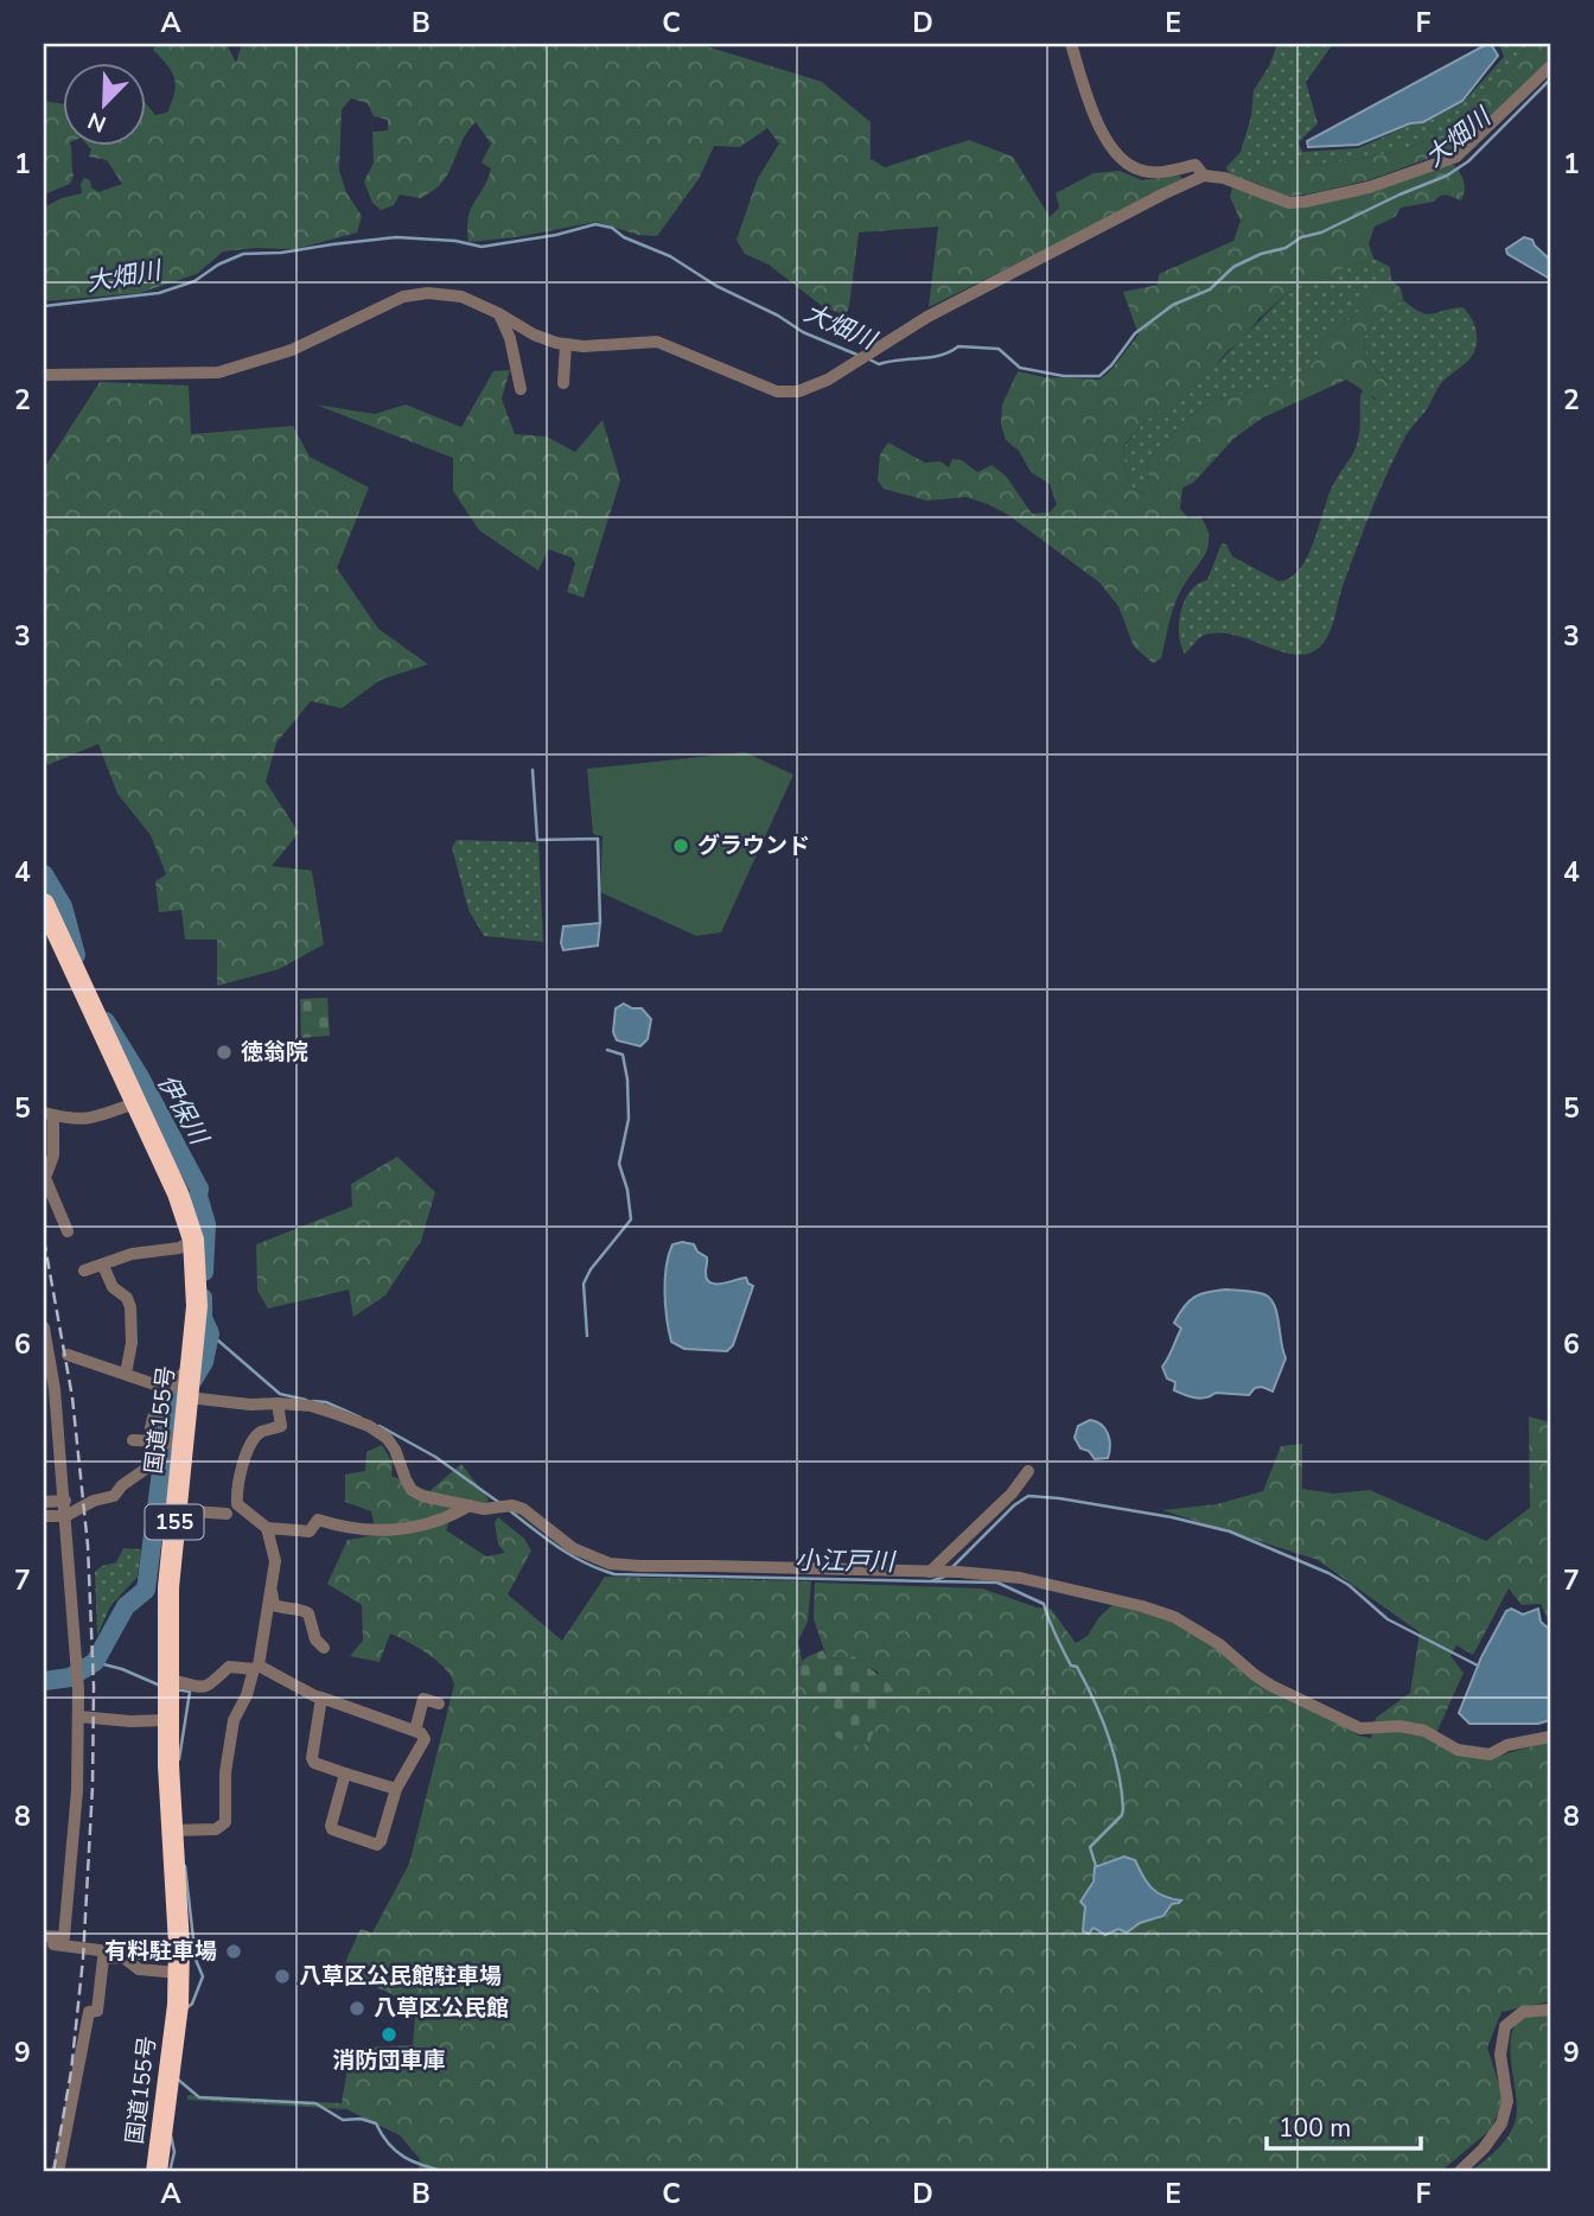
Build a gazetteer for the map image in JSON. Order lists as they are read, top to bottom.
{
  "streets": {
    "highway": ["国道155号", "155"]
  },
  "water": ["大畑川", "伊保川", "小江戸川"],
  "places": [
    "グラウンド",
    "徳翁院",
    "有料駐車場",
    "八草区公民館駐車場",
    "八草区公民館",
    "消防団車庫"
  ],
  "scale_bar": "100 m",
  "north": "bottom left",
  "grid": {
    "columns": [
      "A",
      "B",
      "C",
      "D",
      "E",
      "F"
    ],
    "rows": [
      "1",
      "2",
      "3",
      "4",
      "5",
      "6",
      "7",
      "8",
      "9"
    ]
  }
}
